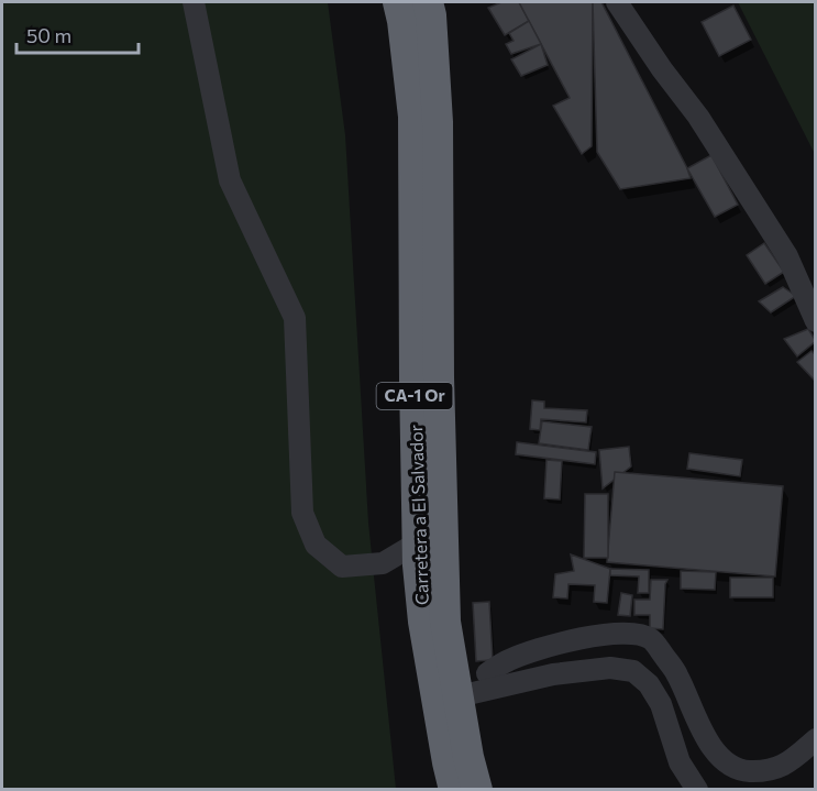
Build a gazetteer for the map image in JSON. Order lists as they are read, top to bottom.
{
  "streets": {
    "highway": ["CA-1 Or", "Carretera a El Salvador"]
  },
  "scale_bar": "50 m"
}
